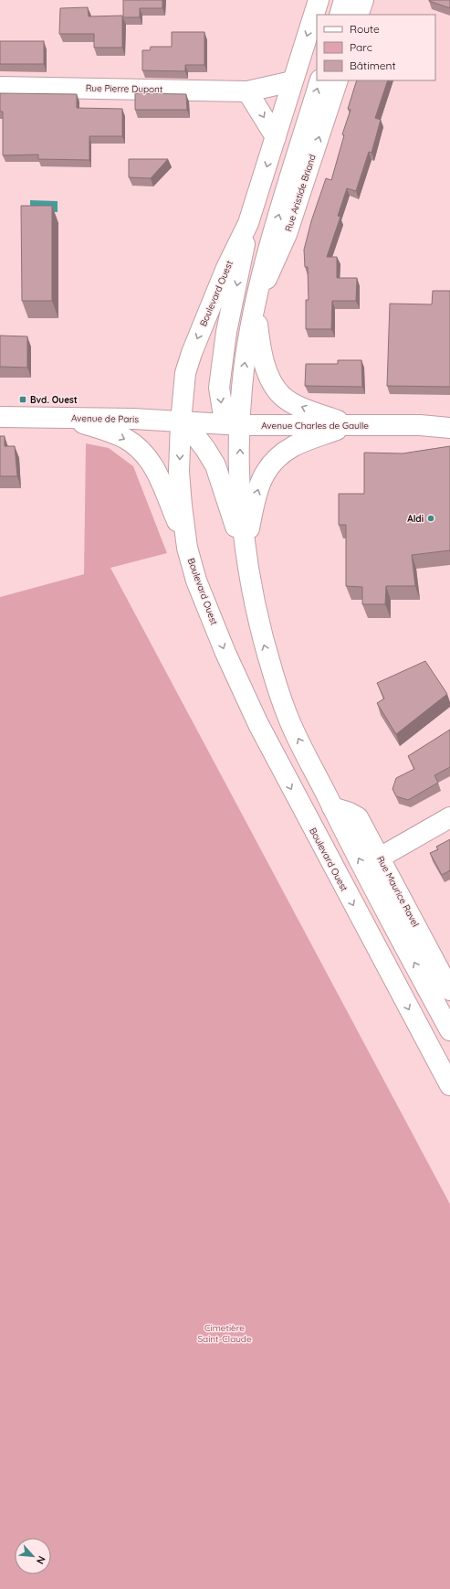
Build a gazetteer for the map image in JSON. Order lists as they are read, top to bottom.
{
  "streets": {
    "main road": [
      "Rue Pierre Dupont",
      "Rue Aristide Briand",
      "Boulevard Ouest",
      "Avenue de Paris",
      "Avenue Charles de Gaulle",
      "Rue Maurice Ravel"
    ]
  },
  "crossings": [
    ["Rue Pierre Dupont", "Boulevard Ouest"],
    ["Boulevard Ouest", "Avenue de Paris"],
    ["Avenue de Paris", "Avenue Charles de Gaulle"]
  ],
  "parks": ["Cimetière Saint-Claude"],
  "places": {
    "transit": ["Bvd. Ouest"],
    "other": ["Aldi"]
  },
  "legend": ["Route", "Parc", "Bâtiment"],
  "north": "bottom right"
}
